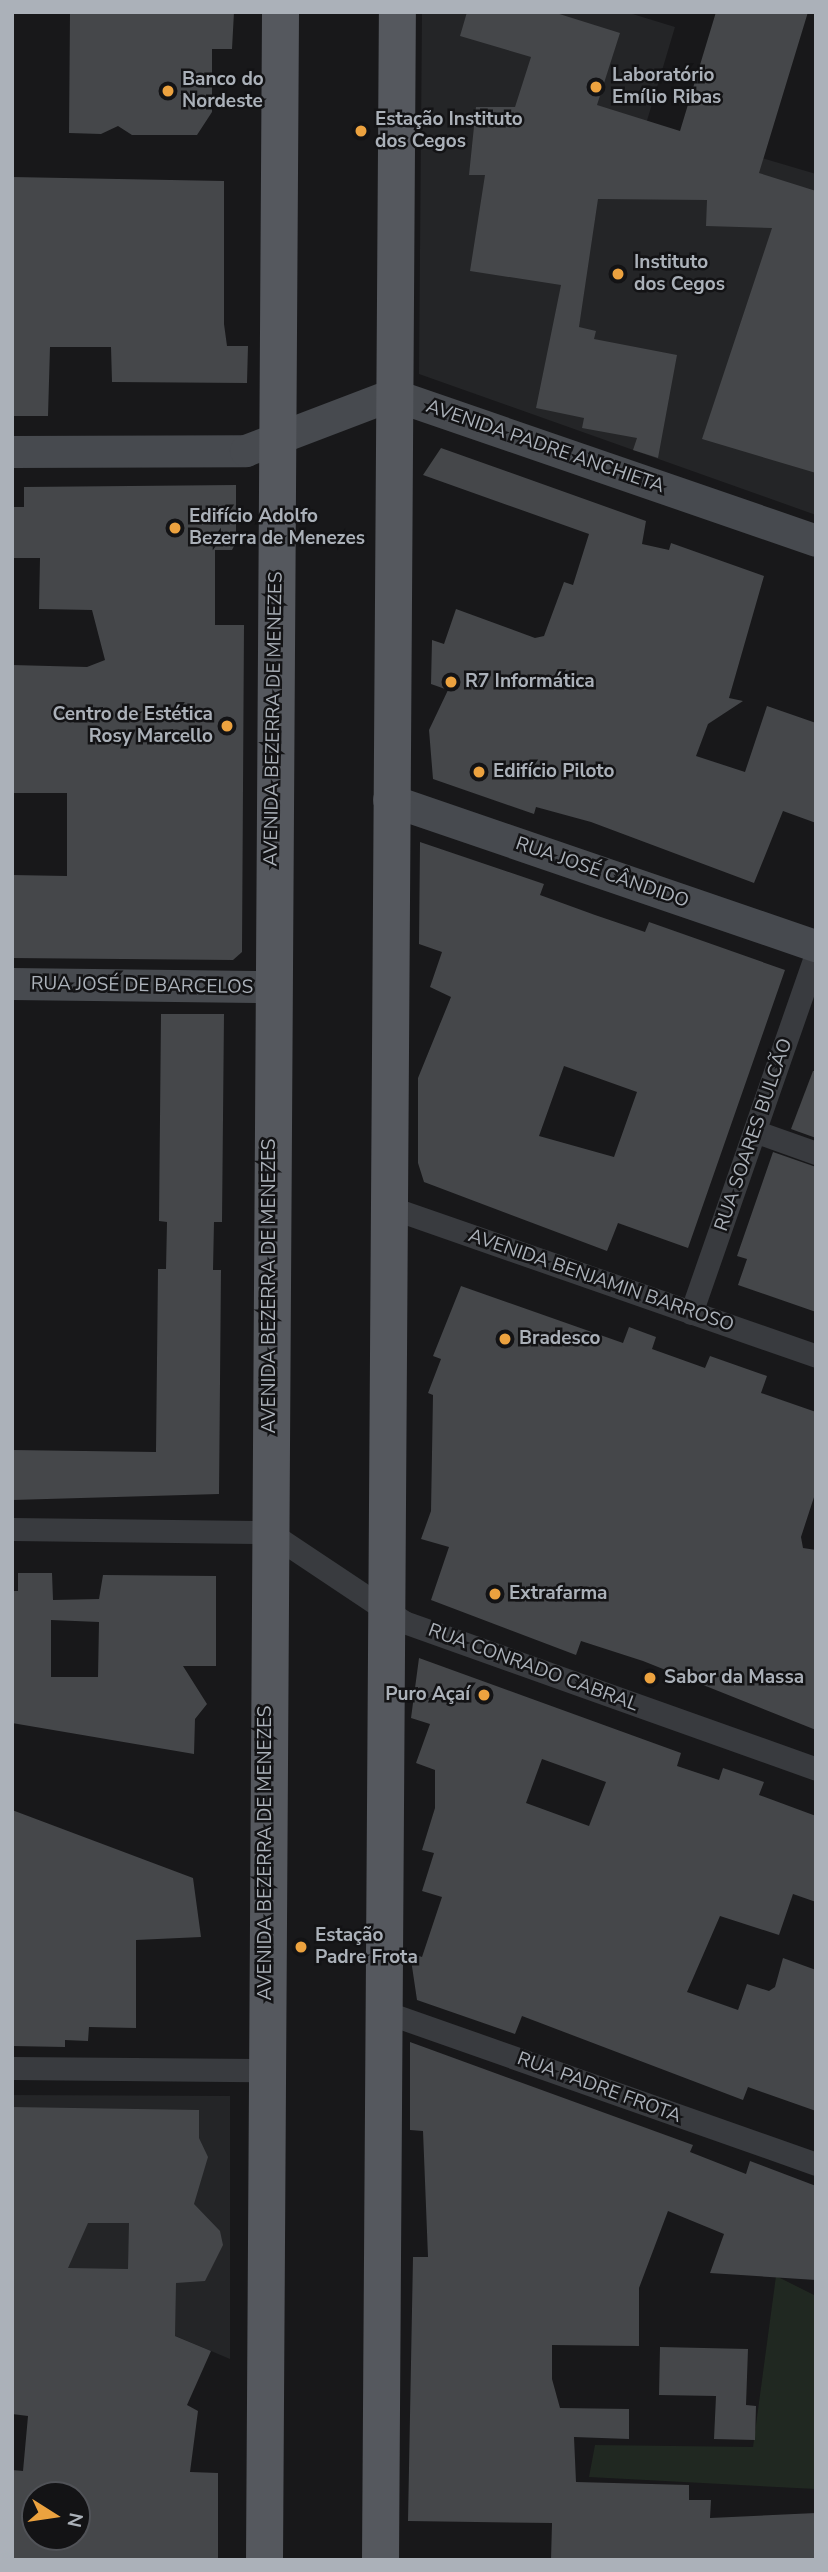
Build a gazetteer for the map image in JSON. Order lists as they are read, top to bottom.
{
  "streets": {
    "main road": ["AVENIDA BEZERRA DE MENEZES"],
    "street": [
      "AVENIDA PADRE ANCHIETA",
      "RUA JOSÉ CÂNDIDO",
      "RUA JOSÉ DE BARCELOS",
      "RUA SOARES BULCÃO",
      "AVENIDA BENJAMIN BARROSO",
      "RUA CONRADO CABRAL",
      "RUA PADRE FROTA"
    ]
  },
  "crossings": [
    ["AVENIDA BEZERRA DE MENEZES", "RUA JOSÉ DE BARCELOS"],
    ["AVENIDA BEZERRA DE MENEZES", "RUA CONRADO CABRAL"],
    ["RUA SOARES BULCÃO", "AVENIDA BENJAMIN BARROSO"]
  ],
  "places": [
    "Laboratório Emílio Ribas",
    "Banco do Nordeste",
    "Estação Instituto dos Cegos",
    "Instituto dos Cegos",
    "Edifício Adolfo Bezerra de Menezes",
    "R7 Informática",
    "Centro de Estética Rosy Marcello",
    "Edifício Piloto",
    "Bradesco",
    "Extrafarma",
    "Sabor da Massa",
    "Puro Açaí",
    "Estação Padre Frota"
  ],
  "north": "right"
}
